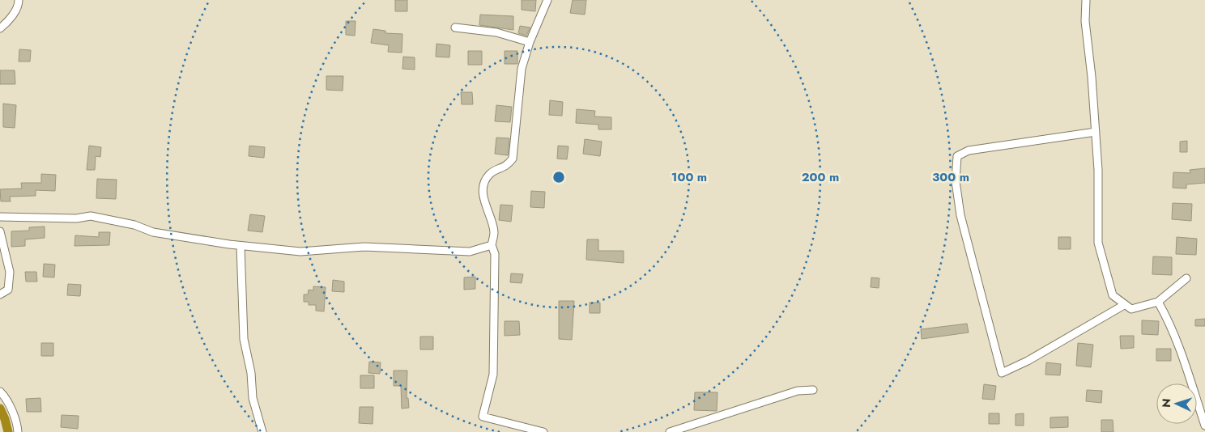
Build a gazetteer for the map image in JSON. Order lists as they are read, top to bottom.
{
  "north": "left",
  "rings": ["100 m", "200 m", "300 m"]
}
